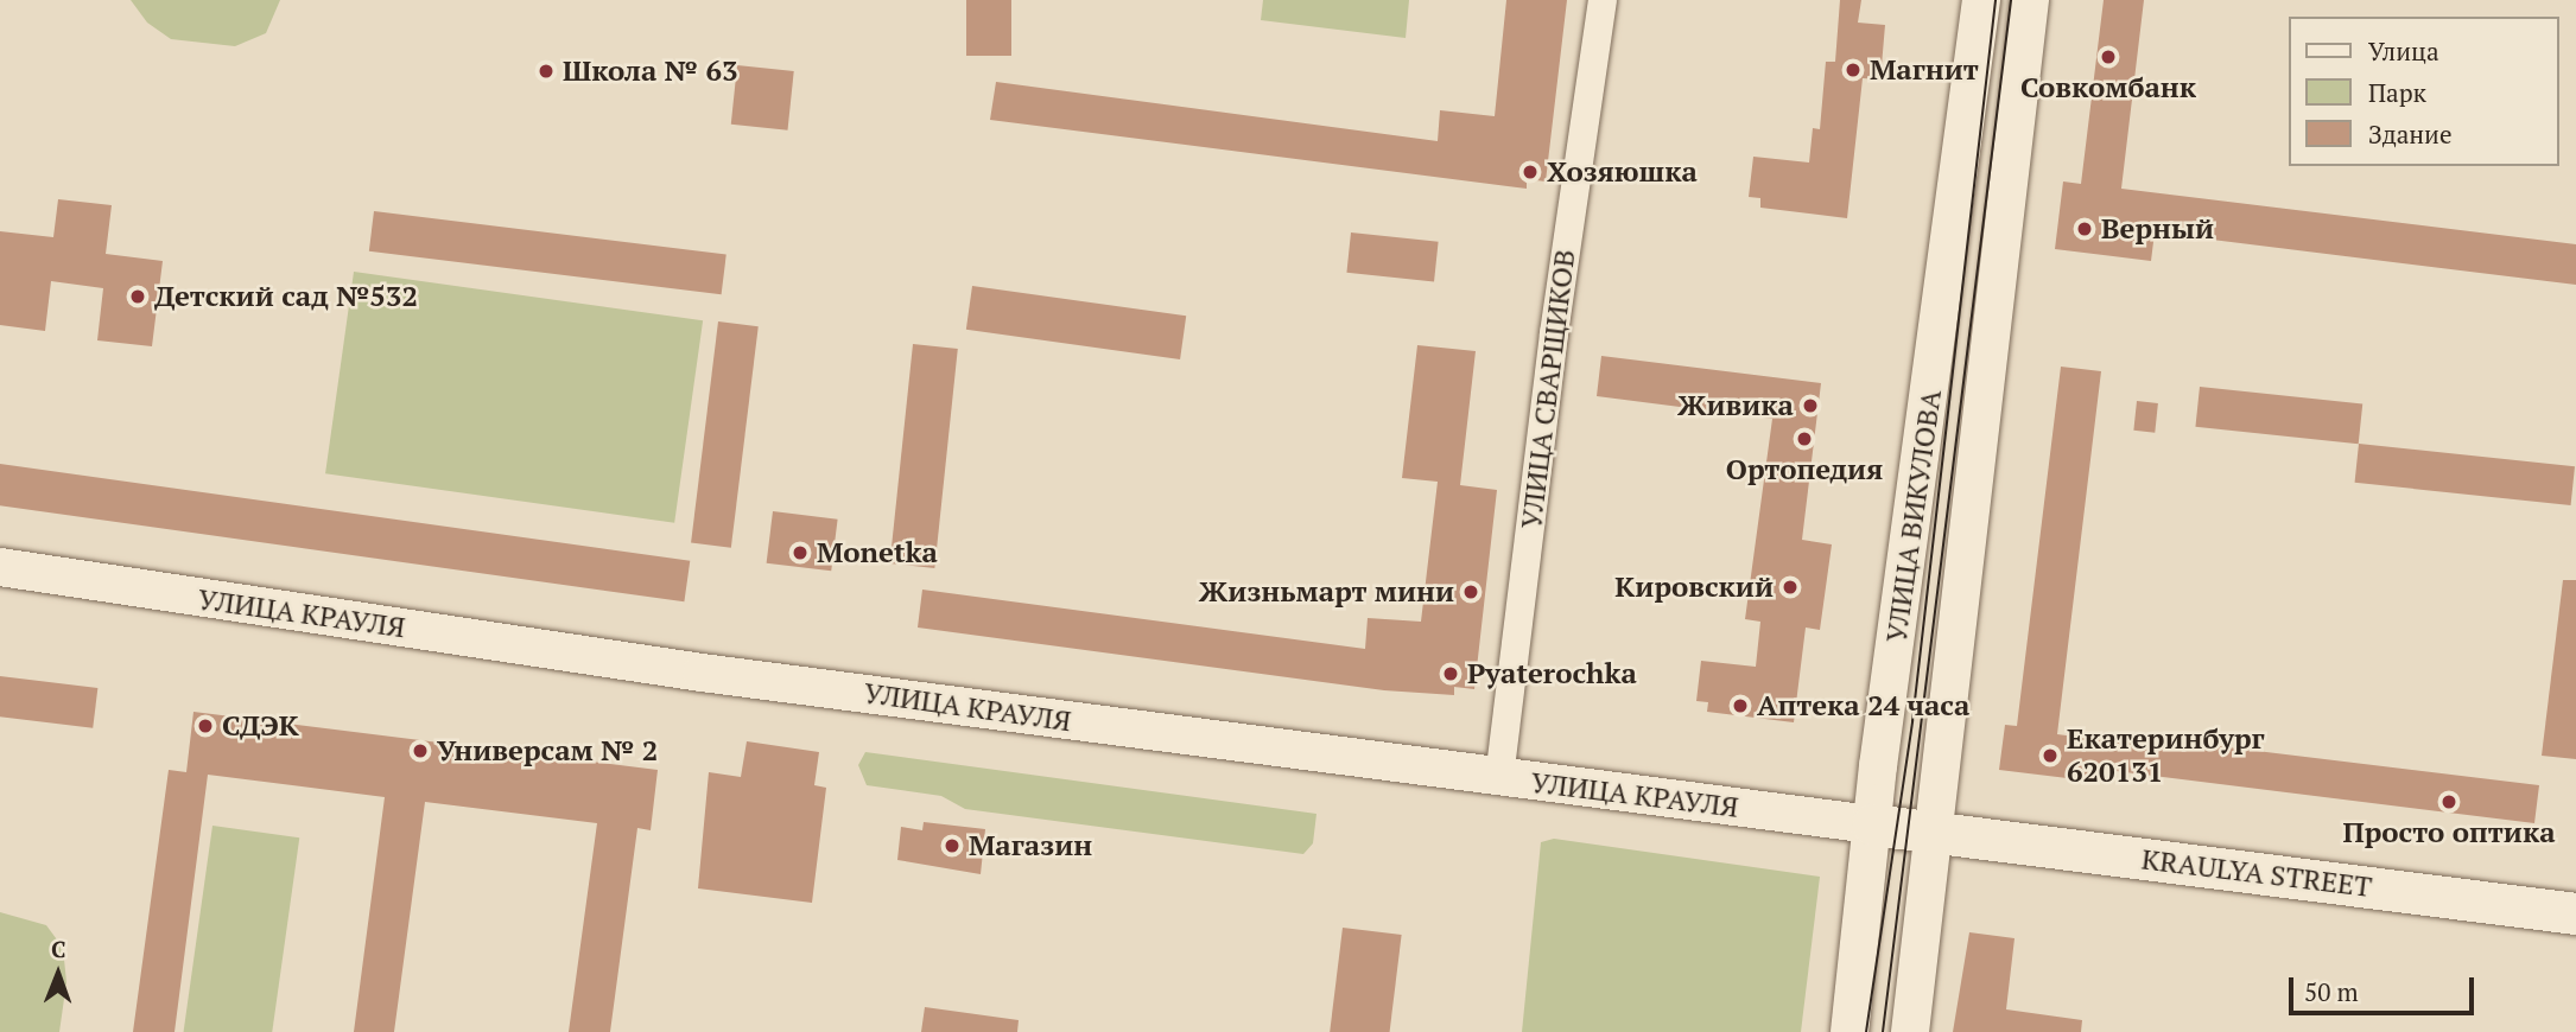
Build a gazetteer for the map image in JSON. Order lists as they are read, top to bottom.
{
  "streets": {
    "main road": ["УЛИЦА КРАУЛЯ", "KRAULYA STREET"],
    "street": ["УЛИЦА СВАРЩИКОВ", "УЛИЦА ВИКУЛОВА"]
  },
  "crossings": [
    ["УЛИЦА СВАРЩИКОВ", "УЛИЦА КРАУЛЯ"],
    ["УЛИЦА ВИКУЛОВА", "УЛИЦА КРАУЛЯ"],
    ["УЛИЦА ВИКУЛОВА", "KRAULYA STREET"],
    ["УЛИЦА КРАУЛЯ", "KRAULYA STREET"]
  ],
  "places": [
    "Совкомбанк",
    "Магнит",
    "Школа № 63",
    "Хозяюшка",
    "Верный",
    "Детский сад №532",
    "Живика",
    "Ортопедия",
    "Monetka",
    "Кировский",
    "Жизньмарт мини",
    "Pyaterochka",
    "Аптека 24 часа",
    "СДЭК",
    "Универсам № 2",
    "Екатеринбург 620131",
    "Просто оптика",
    "Магазин"
  ],
  "legend": ["Улица", "Парк", "Здание"],
  "scale_bar": "50 m",
  "north": "top"
}
